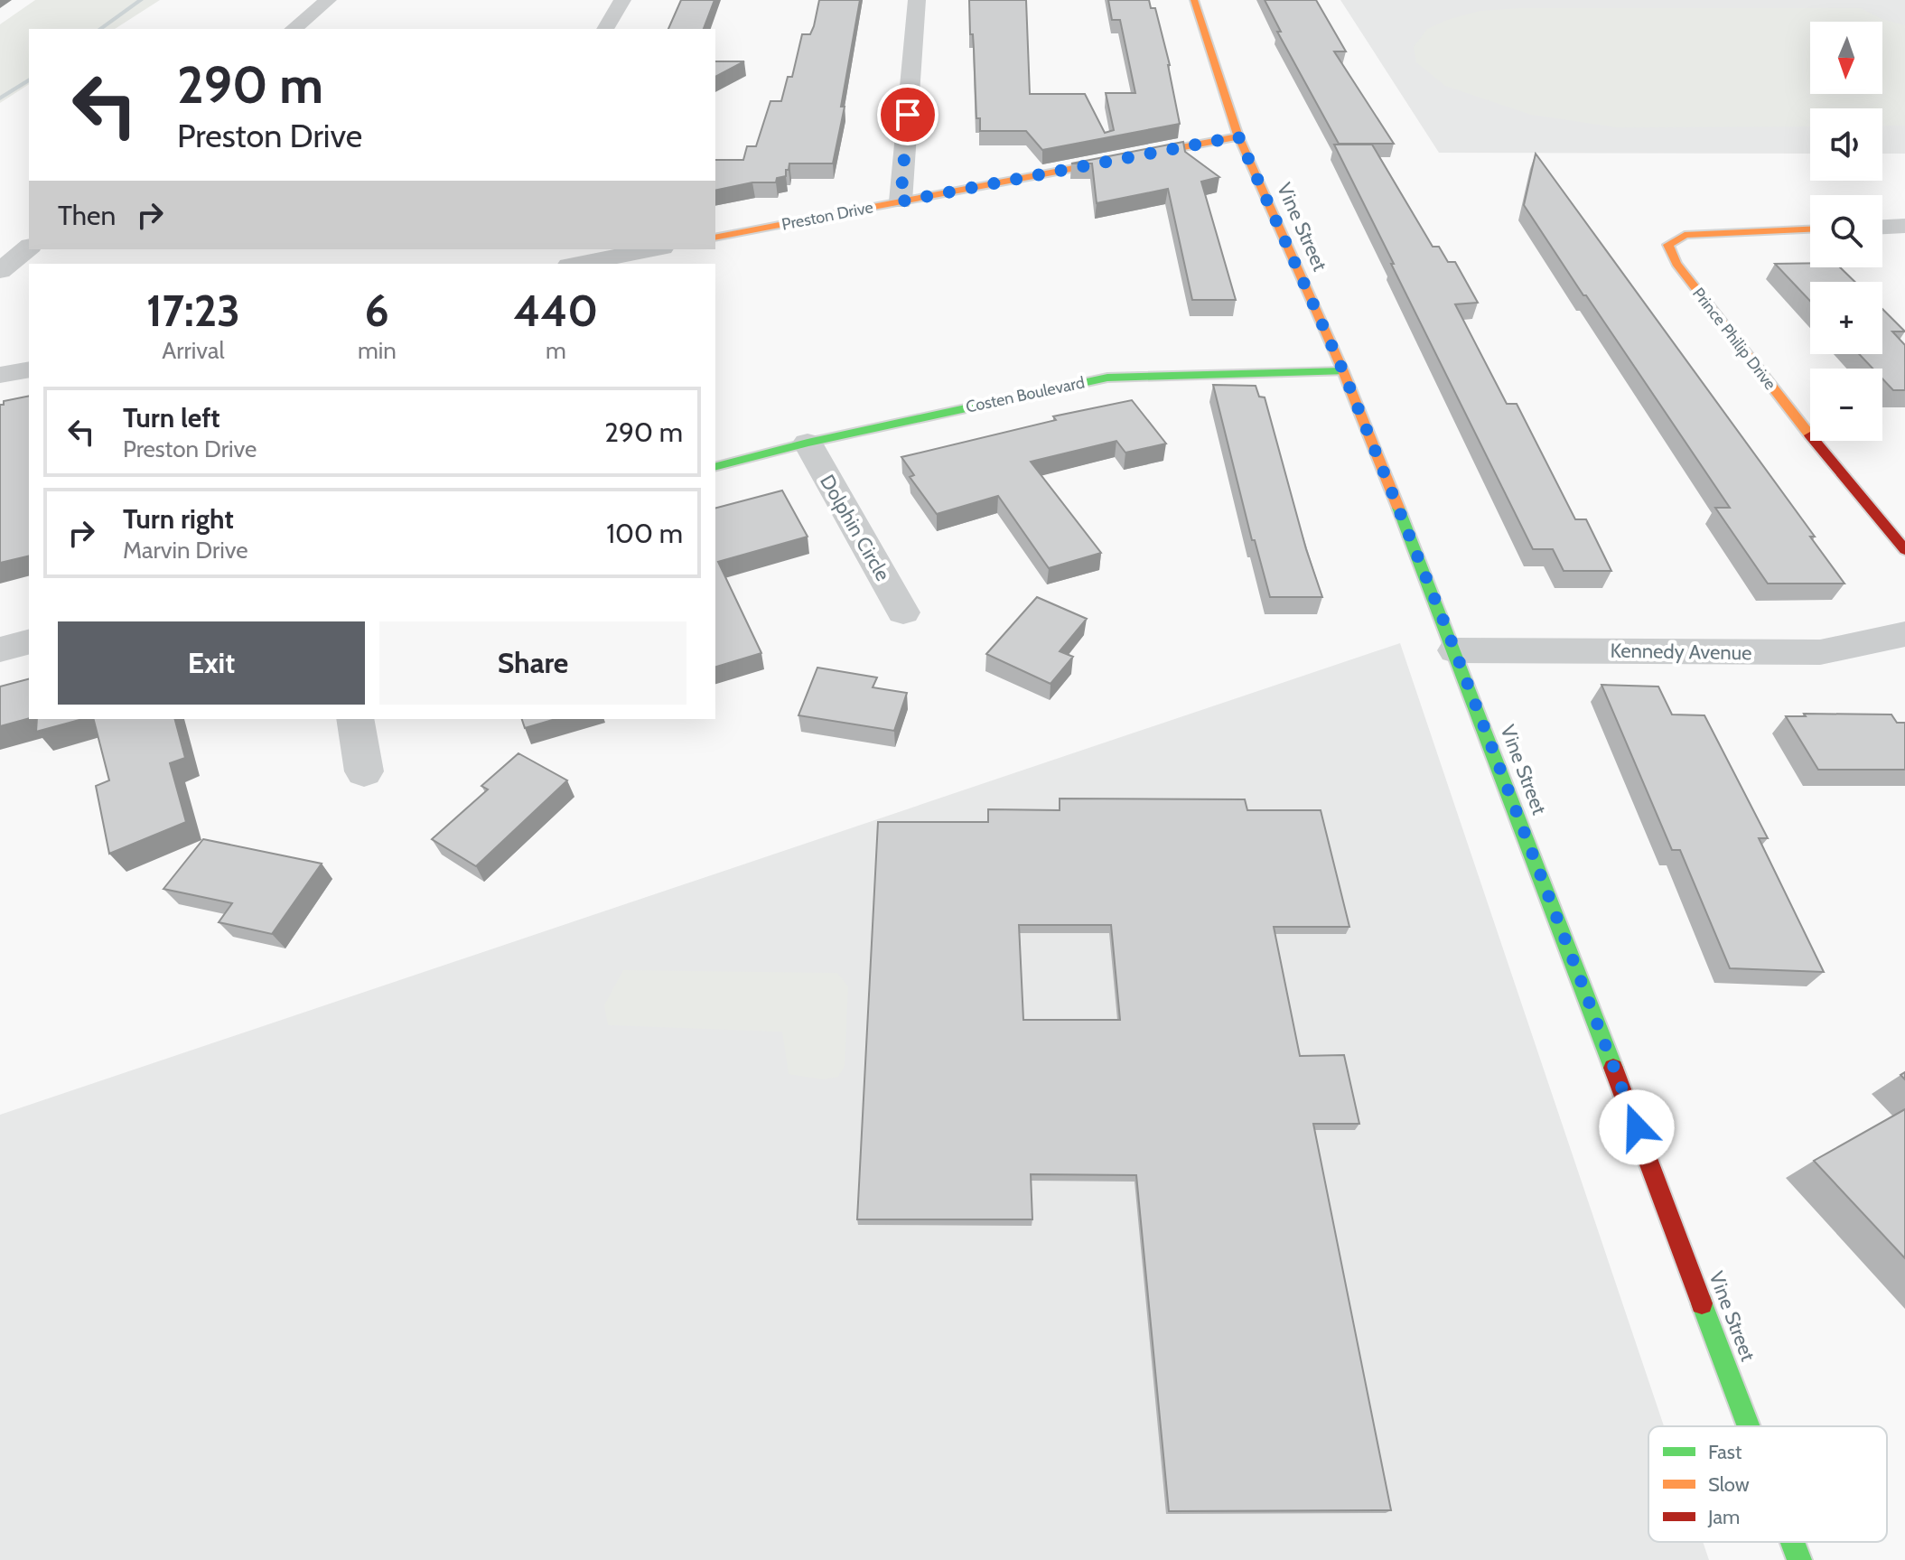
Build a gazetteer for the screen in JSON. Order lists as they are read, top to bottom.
{
  "streets": {
    "street": [
      "Preston Drive",
      "Vine Street",
      "Prince Philip Drive",
      "Costen Boulevard",
      "Dolphin Circle",
      "Kennedy Avenue"
    ]
  },
  "crossings": [
    ["Preston Drive", "Vine Street"],
    ["Vine Street", "Costen Boulevard"],
    ["Vine Street", "Kennedy Avenue"],
    ["Costen Boulevard", "Dolphin Circle"]
  ],
  "legend": ["Fast", "Slow", "Jam"],
  "north": "bottom",
  "page": {
    "map_buttons": ["+", "−"],
    "turn": ["290 m", "Preston Drive"],
    "then": "Then",
    "eta": [
      "17:23",
      "Arrival",
      "6",
      "min",
      "440",
      "m"
    ],
    "list": [
      {
        "name": "Turn left",
        "note": "Preston Drive",
        "value": "290 m"
      },
      {
        "name": "Turn right",
        "note": "Marvin Drive",
        "value": "100 m"
      }
    ],
    "buttons": ["Exit", "Share"]
  }
}
